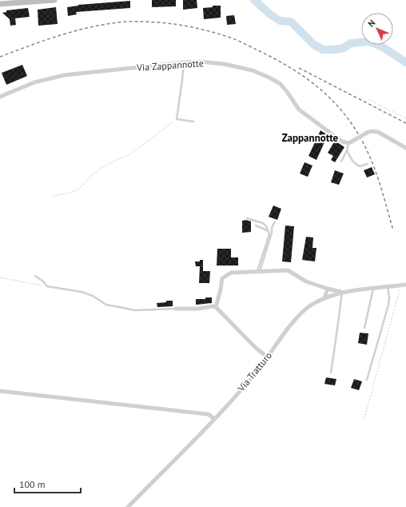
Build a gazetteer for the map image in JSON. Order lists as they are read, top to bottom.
{
  "streets": {
    "street": ["Via Zappannotte", "Via Tratturo"]
  },
  "districts": ["Zappannotte"],
  "scale_bar": "100 m",
  "north": "top left"
}
